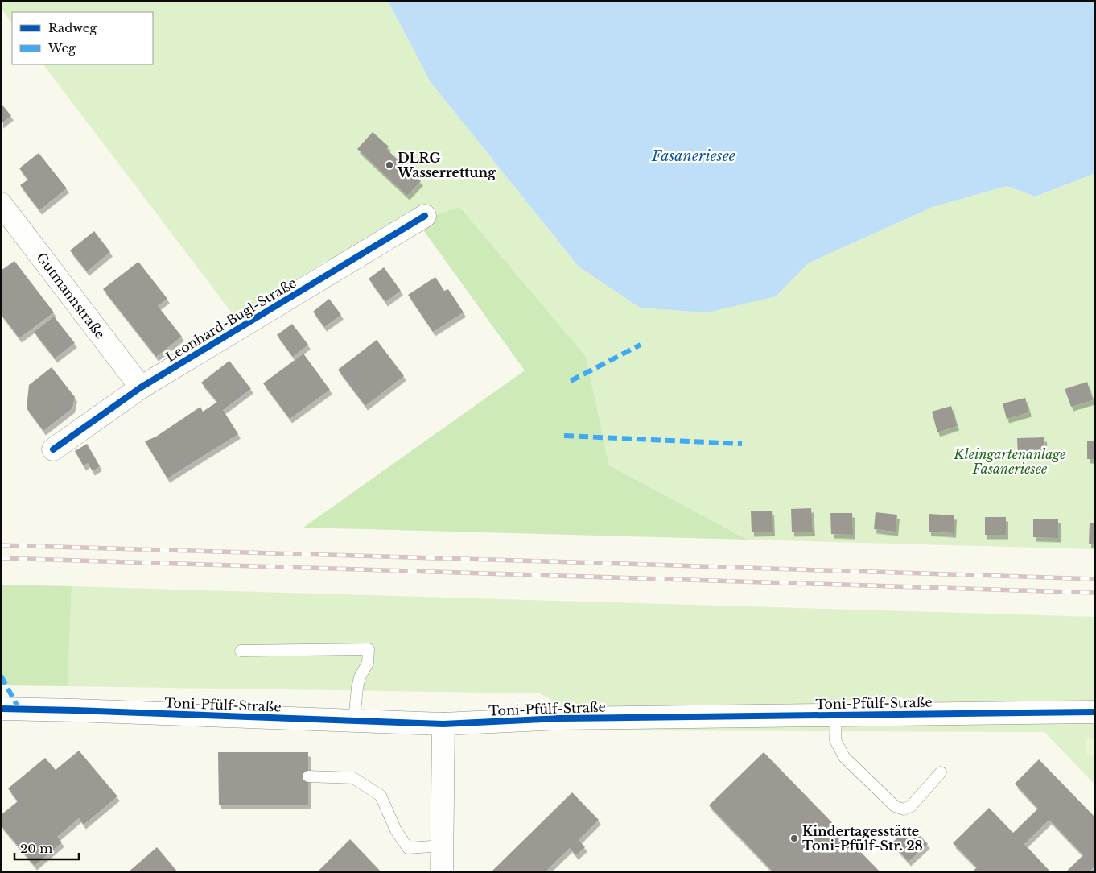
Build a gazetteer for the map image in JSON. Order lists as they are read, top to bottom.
{
  "streets": {
    "street": ["Gutmannstraße", "Leonhard-Bugl-Straße", "Toni-Pfülf-Straße"]
  },
  "crossings": [
    ["Gutmannstraße", "Leonhard-Bugl-Straße"]
  ],
  "water": ["Fasaneriesee"],
  "parks": ["Kleingartenanlage Fasaneriesee"],
  "places": ["DLRG Wasserrettung", "Kindertagesstätte Toni-Pfülf-Str. 28"],
  "legend": ["Radweg", "Weg"],
  "scale_bar": "20 m"
}
